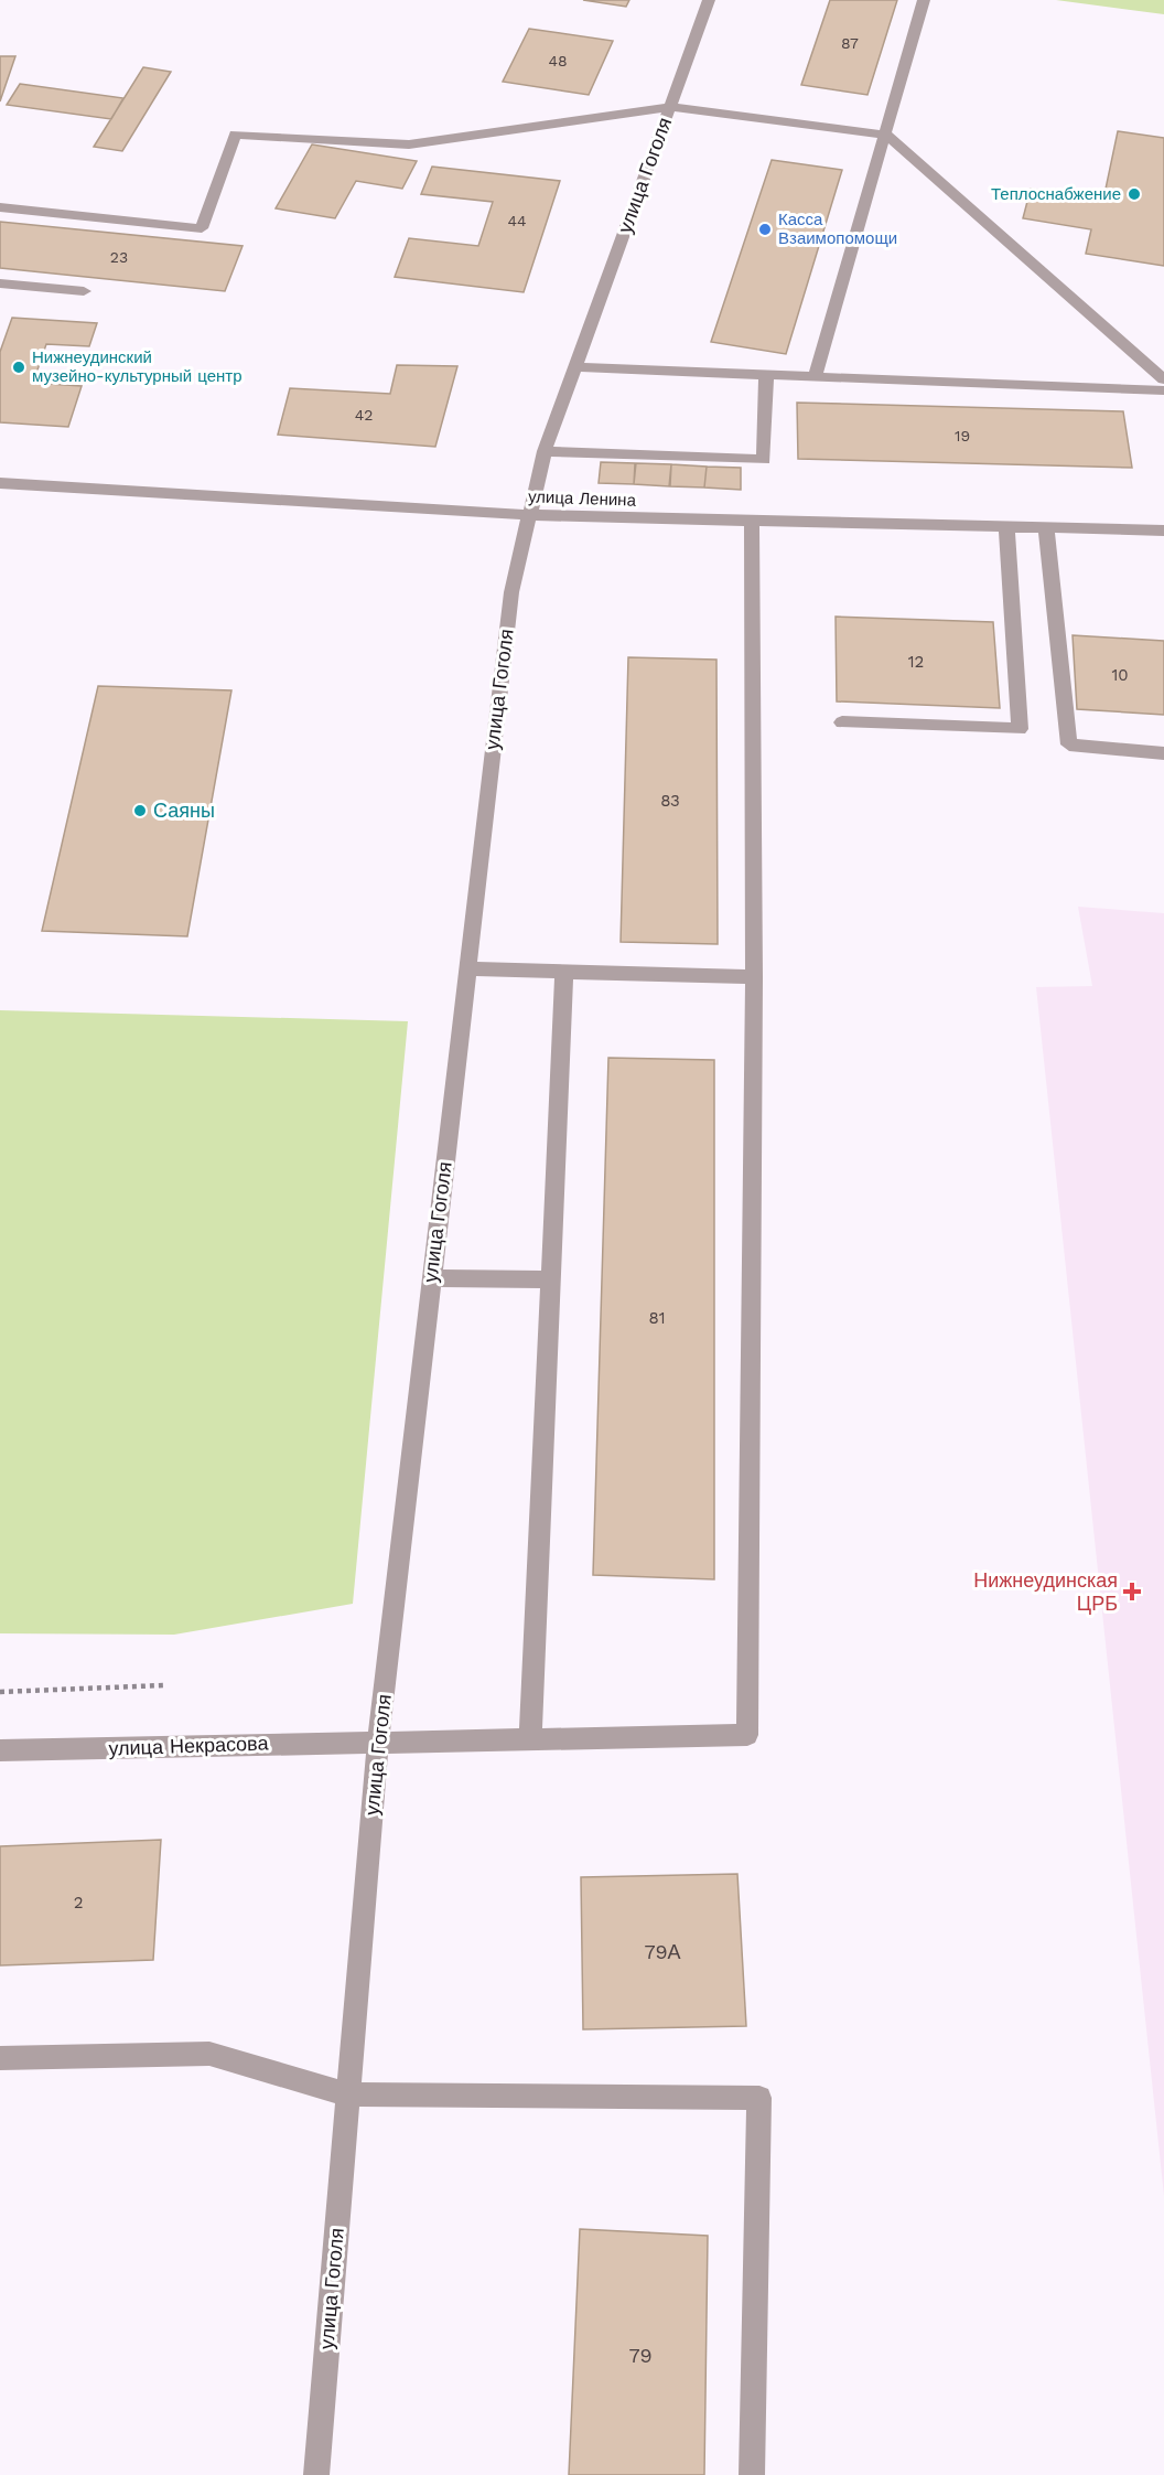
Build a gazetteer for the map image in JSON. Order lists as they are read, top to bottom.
{
  "streets": {
    "street": ["улица Гоголя", "улица Ленина", "улица Некрасова"]
  },
  "crossings": [
    ["улица Гоголя", "улица Ленина"],
    ["улица Гоголя", "улица Некрасова"]
  ],
  "places": {
    "other": [
      "Теплоснабжение",
      "Касса Взаимопомощи",
      "Нижнеудинский музейно-культурный центр",
      "Саяны"
    ],
    "health": ["Нижнеудинская ЦРБ"]
  },
  "house_numbers": [
    "87",
    "48",
    "44",
    "23",
    "42",
    "19",
    "12",
    "10",
    "83",
    "81",
    "2",
    "79А",
    "79"
  ]
}
